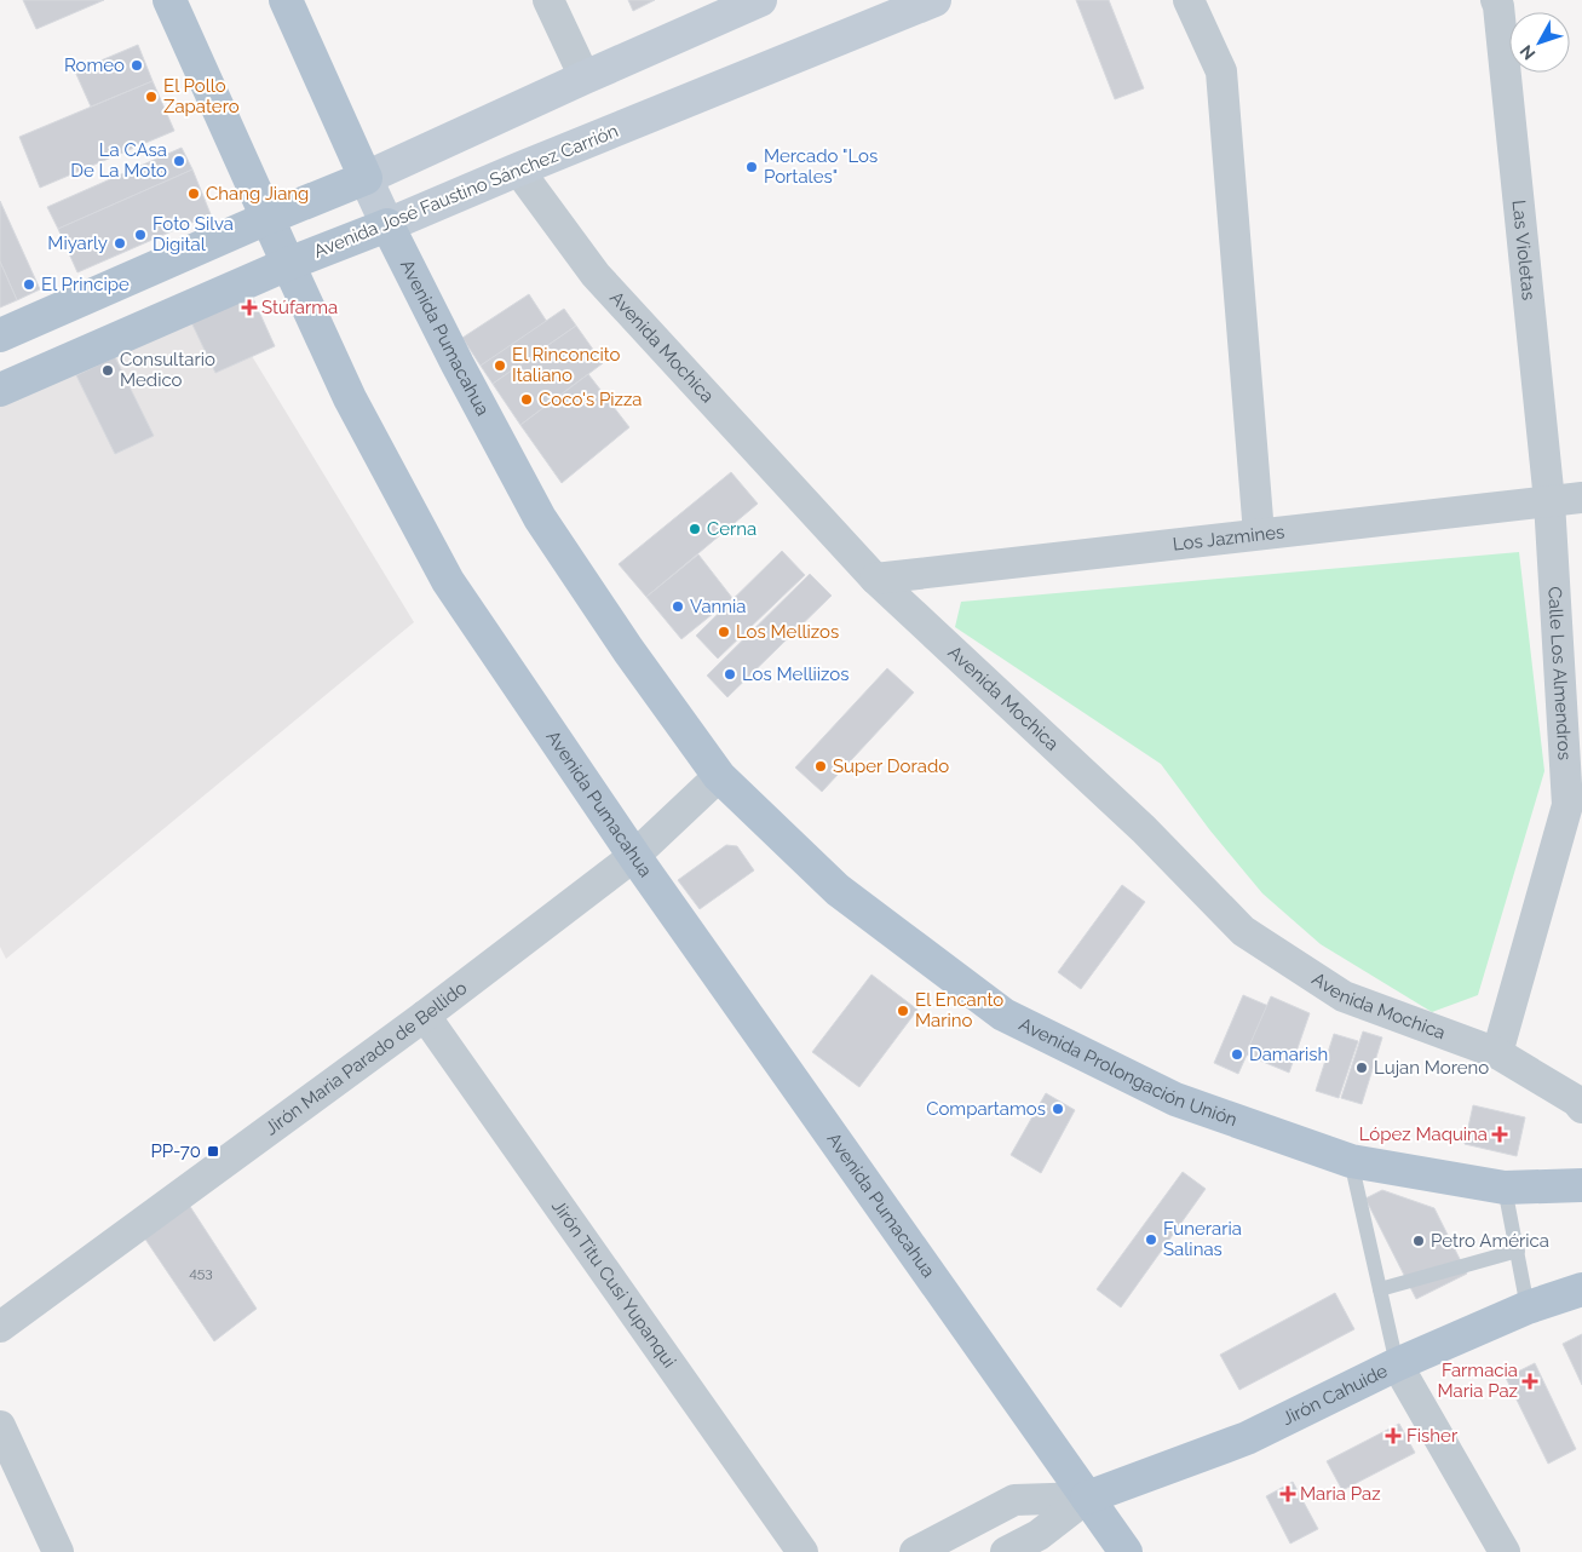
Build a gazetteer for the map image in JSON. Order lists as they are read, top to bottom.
{
  "streets": {
    "main road": [
      "Avenida José Faustino Sánchez Carrión",
      "Avenida Pumacahua",
      "Avenida Prolongación Unión",
      "Jirón Cahuide"
    ],
    "street": [
      "Las Violetas",
      "Avenida Mochica",
      "Los Jazmines",
      "Calle Los Almendros",
      "Jirón Maria Parado de Bellido",
      "Jirón Titu Cusi Yupanqui"
    ]
  },
  "crossings": [
    ["Avenida José Faustino Sánchez Carrión", "Avenida Pumacahua"],
    ["Avenida José Faustino Sánchez Carrión", "Avenida Mochica"],
    ["Las Violetas", "Los Jazmines"],
    ["Las Violetas", "Calle Los Almendros"],
    ["Avenida Pumacahua", "Jirón Maria Parado de Bellido"],
    ["Avenida Pumacahua", "Avenida Prolongación Unión"],
    ["Avenida Pumacahua", "Jirón Cahuide"],
    ["Avenida Mochica", "Los Jazmines"],
    ["Avenida Mochica", "Calle Los Almendros"],
    ["Los Jazmines", "Calle Los Almendros"],
    ["Jirón Maria Parado de Bellido", "Avenida Prolongación Unión"],
    ["Jirón Maria Parado de Bellido", "Jirón Titu Cusi Yupanqui"]
  ],
  "places": {
    "other": [
      "Romeo",
      "El Pollo Zapatero",
      "La CAsa De La Moto",
      "Mercado \"Los Portales\"",
      "Chang Jiang",
      "Foto Silva Digital",
      "Miyarly",
      "El Principe",
      "El Rinconcito Italiano",
      "Consultario Medico",
      "Coco's Pizza",
      "Cerna",
      "Vannia",
      "Los Mellizos",
      "Los Melliizos",
      "Super Dorado",
      "El Encanto Marino",
      "Damarish",
      "Lujan Moreno",
      "Compartamos",
      "Funeraria Salinas",
      "Petro América"
    ],
    "health": [
      "Stúfarma",
      "López Maquina",
      "Farmacia Maria Paz",
      "Fisher",
      "Maria Paz"
    ],
    "transit": ["PP-70"]
  },
  "house_numbers": ["453"],
  "north": "bottom left"
}
